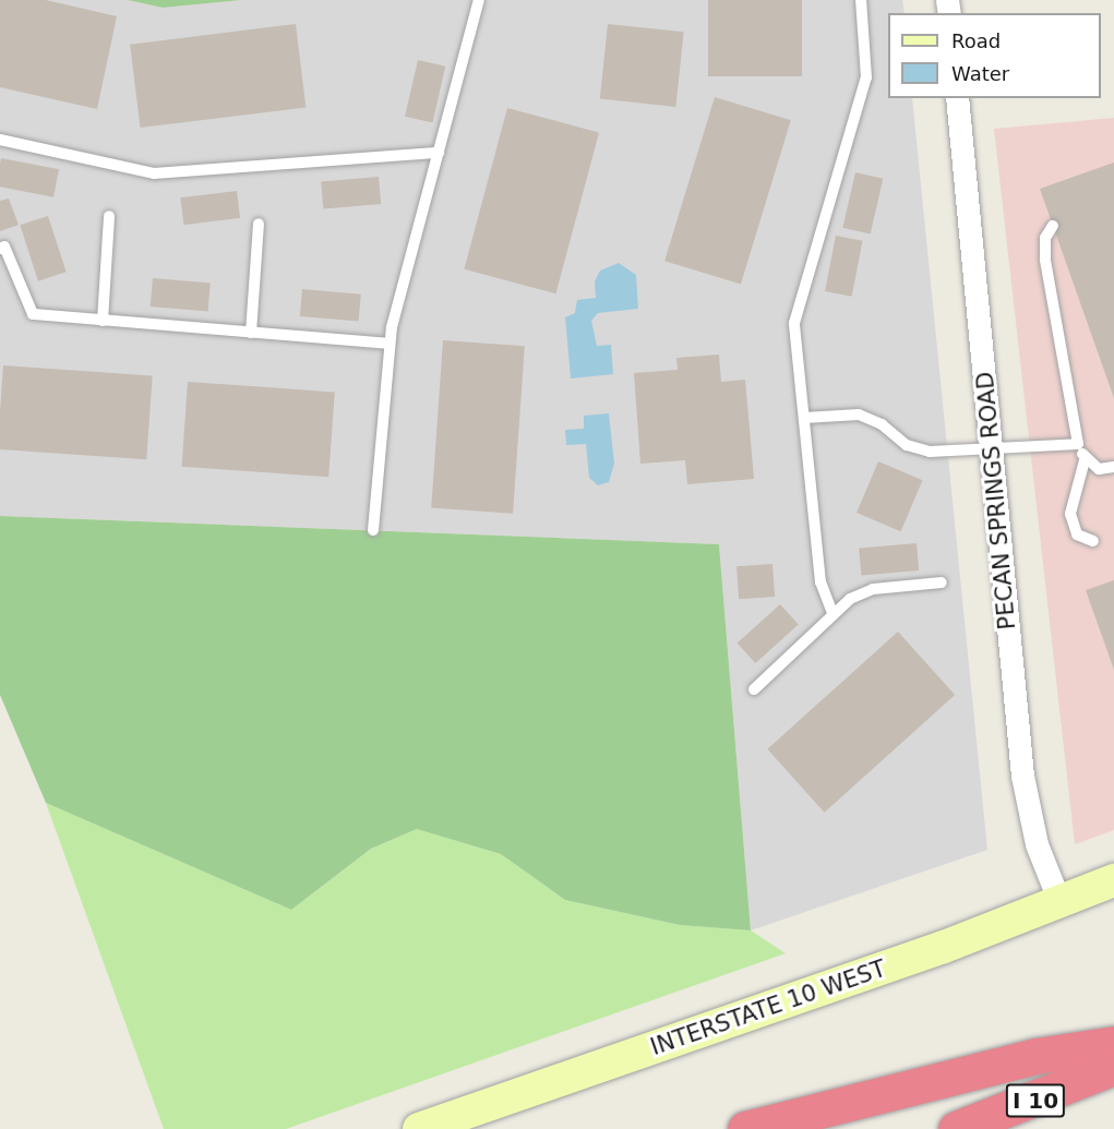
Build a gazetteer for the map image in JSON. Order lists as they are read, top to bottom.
{
  "streets": {
    "highway": ["I 10"],
    "main road": ["INTERSTATE 10 WEST"],
    "street": ["PECAN SPRINGS ROAD"]
  },
  "crossings": [
    ["PECAN SPRINGS ROAD", "INTERSTATE 10 WEST"]
  ],
  "legend": ["Road", "Water"]
}
